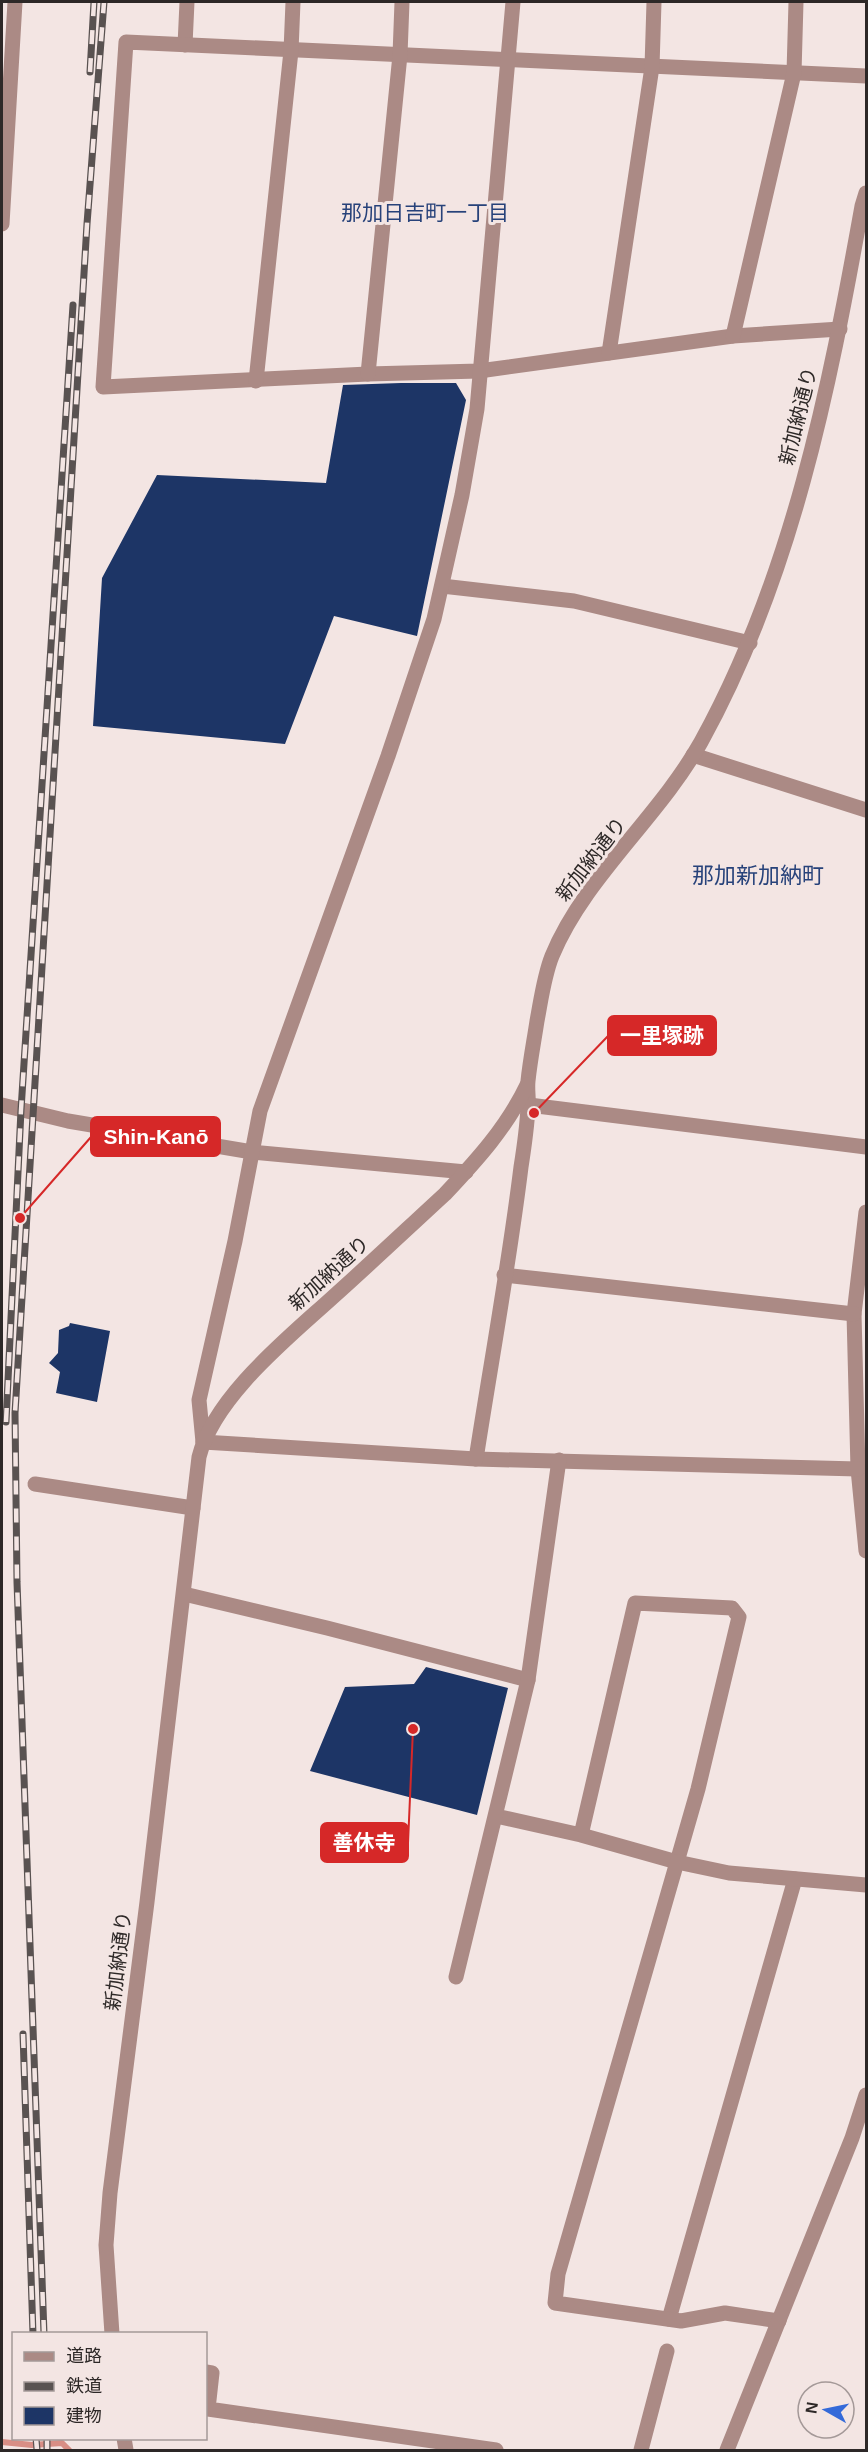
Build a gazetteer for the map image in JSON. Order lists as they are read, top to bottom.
{
  "streets": {
    "street": ["新加納通り"]
  },
  "districts": ["那加日吉町一丁目", "那加新加納町"],
  "places": ["一里塚跡", "Shin-Kanō", "善休寺"],
  "legend": ["道路", "鉄道", "建物"],
  "north": "left"
}
